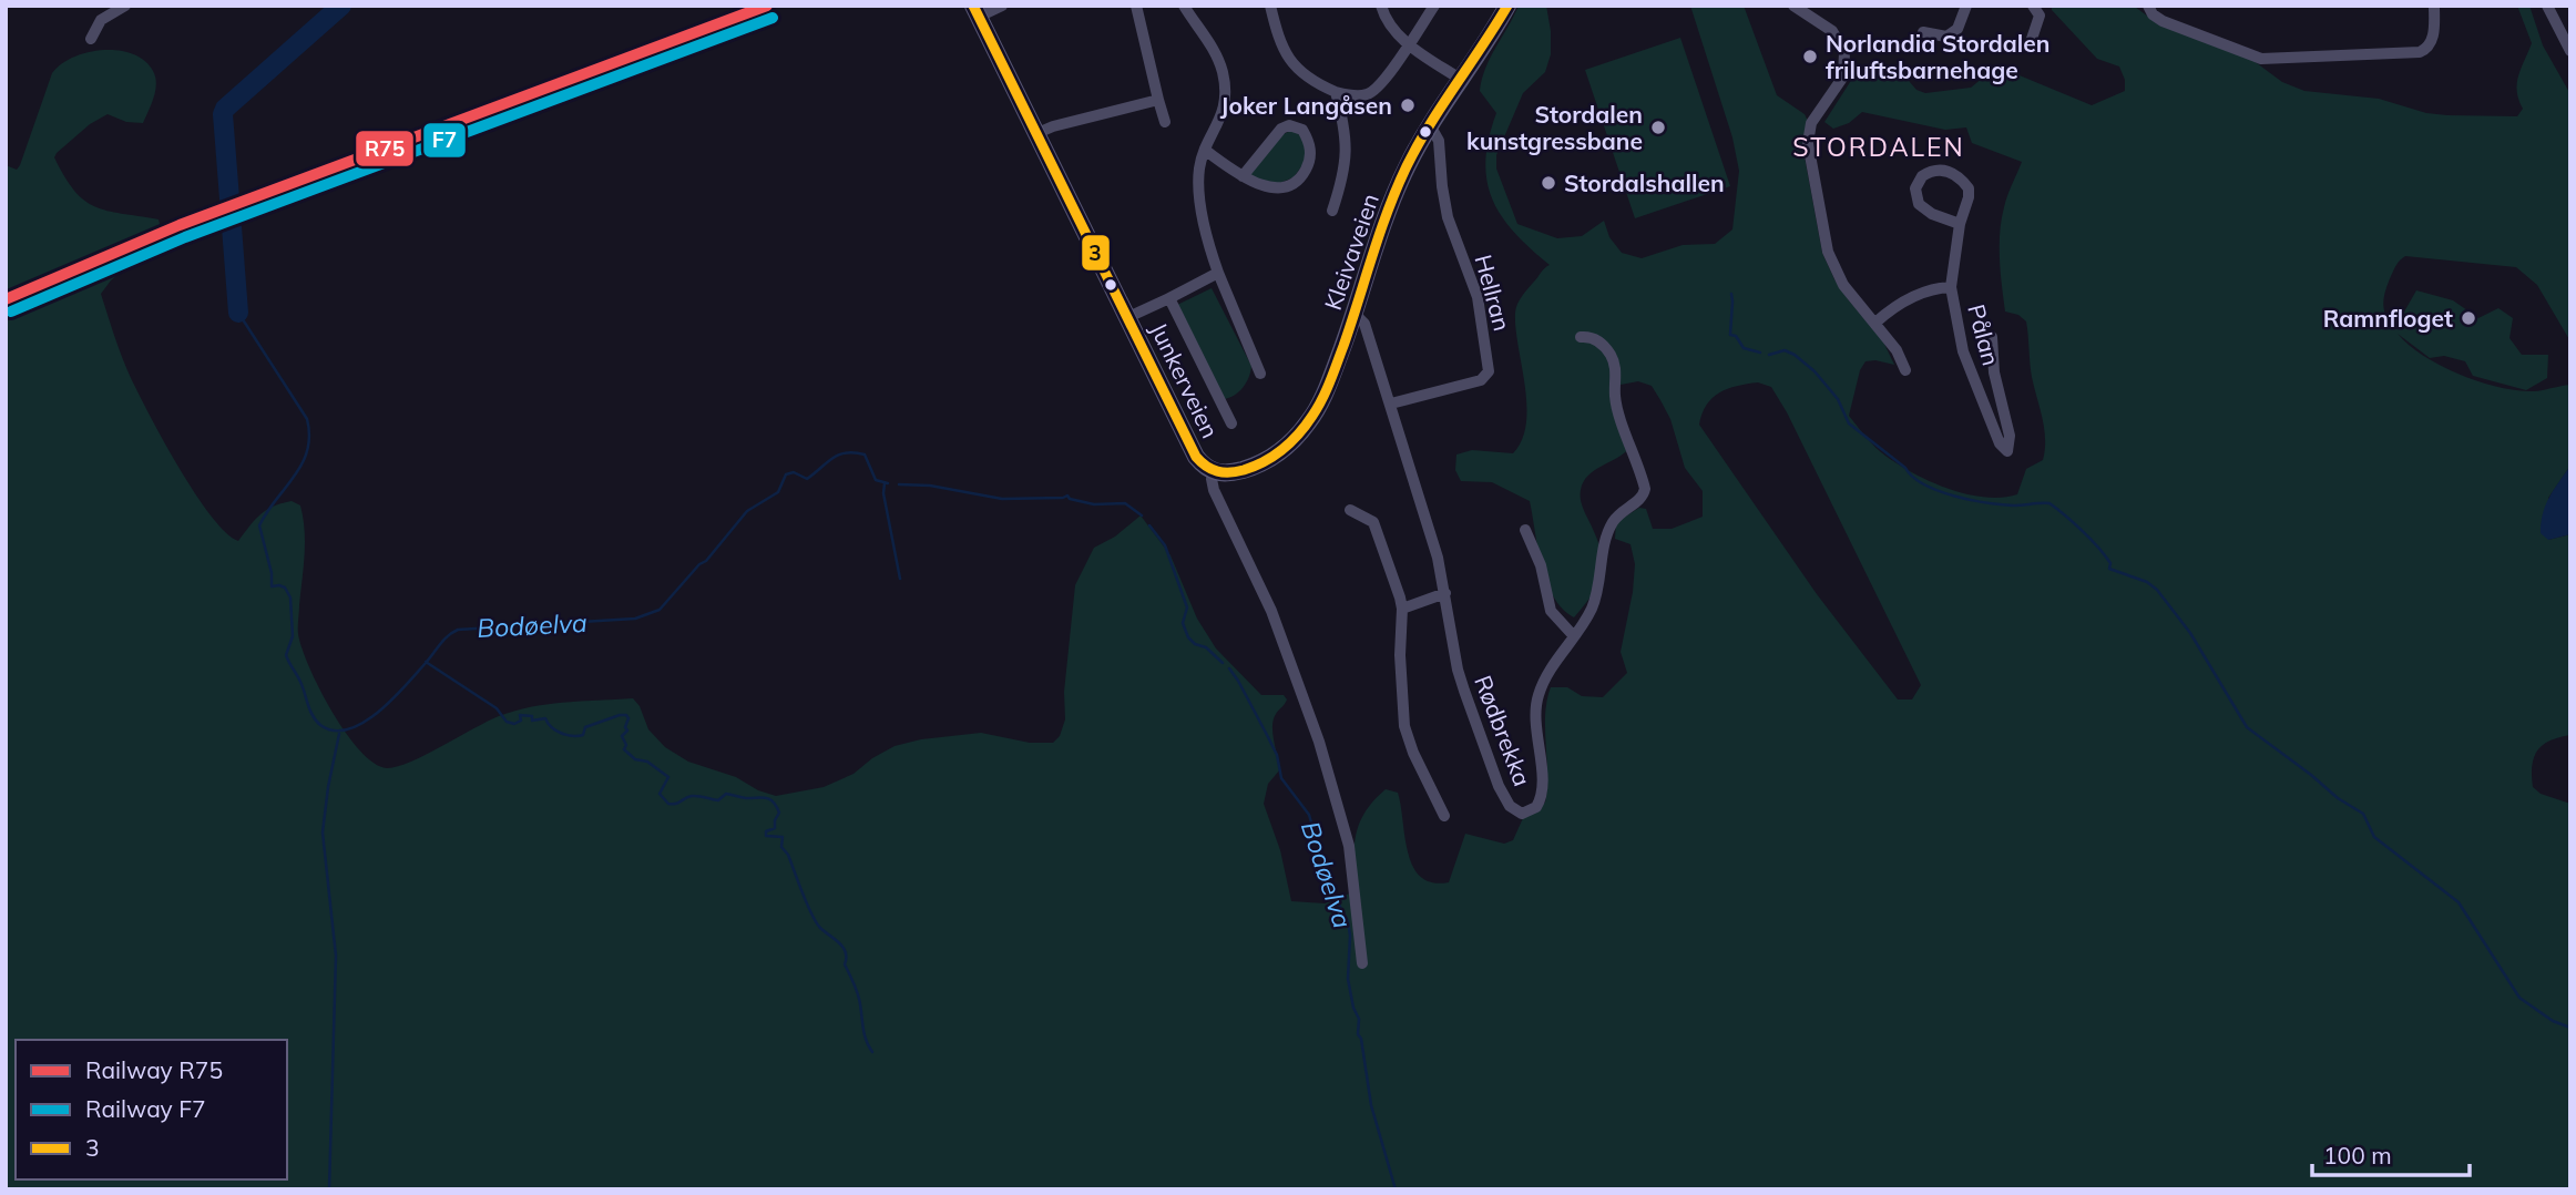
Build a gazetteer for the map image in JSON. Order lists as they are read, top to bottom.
{
  "streets": {
    "street": [
      "Kleivaveien",
      "Hellran",
      "Pålan",
      "Junkerveien",
      "Rødbrekka"
    ]
  },
  "crossings": [
    ["Kleivaveien", "Hellran"],
    ["Kleivaveien", "Junkerveien"],
    ["Kleivaveien", "Rødbrekka"],
    ["Hellran", "Rødbrekka"]
  ],
  "districts": ["STORDALEN"],
  "water": ["Bodøelva"],
  "places": [
    "Norlandia Stordalen friluftsbarnehage",
    "Joker Langåsen",
    "Stordalen kunstgressbane",
    "Stordalshallen",
    "Ramnfloget"
  ],
  "lines": ["rail line R75", "transit line 3", "rail line F7"],
  "legend": ["Railway R75", "Railway F7", "3"],
  "scale_bar": "100 m"
}
